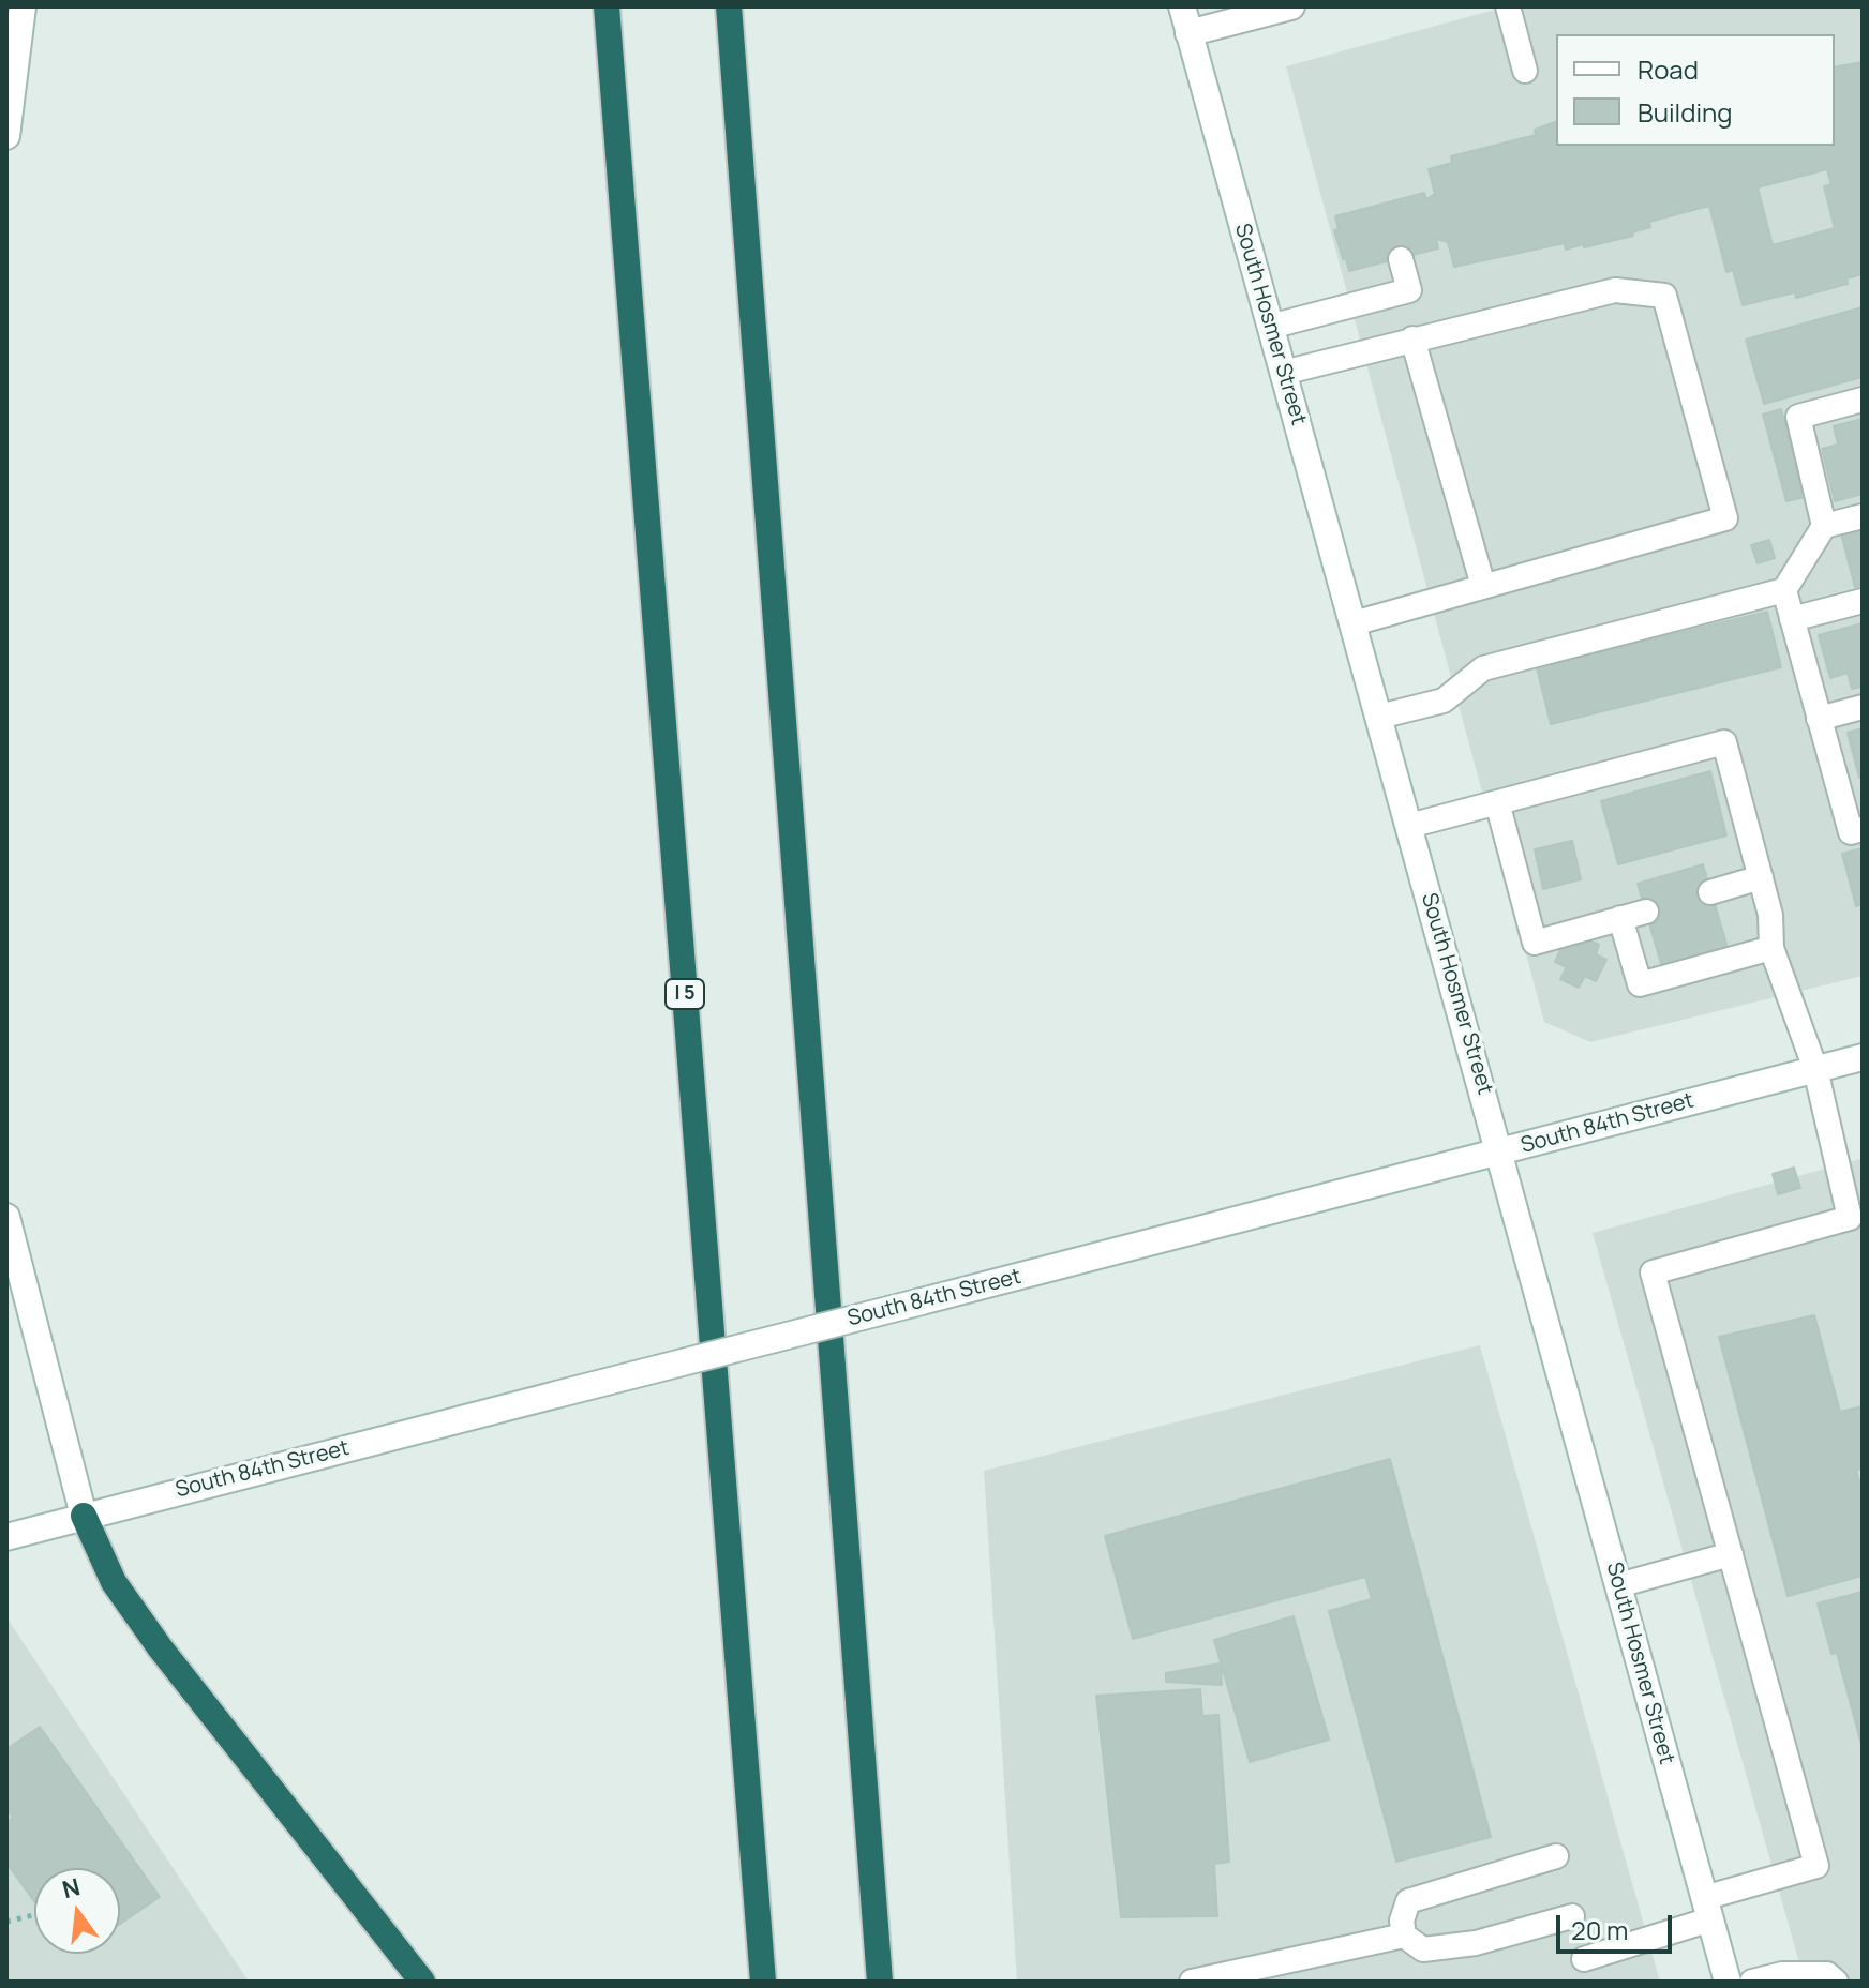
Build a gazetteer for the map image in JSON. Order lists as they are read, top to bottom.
{
  "streets": {
    "highway": ["I 5"],
    "main road": ["South Hosmer Street", "South 84th Street"]
  },
  "crossings": [
    ["South Hosmer Street", "South 84th Street"]
  ],
  "legend": ["Road", "Building"],
  "scale_bar": "20 m",
  "north": "top"
}
